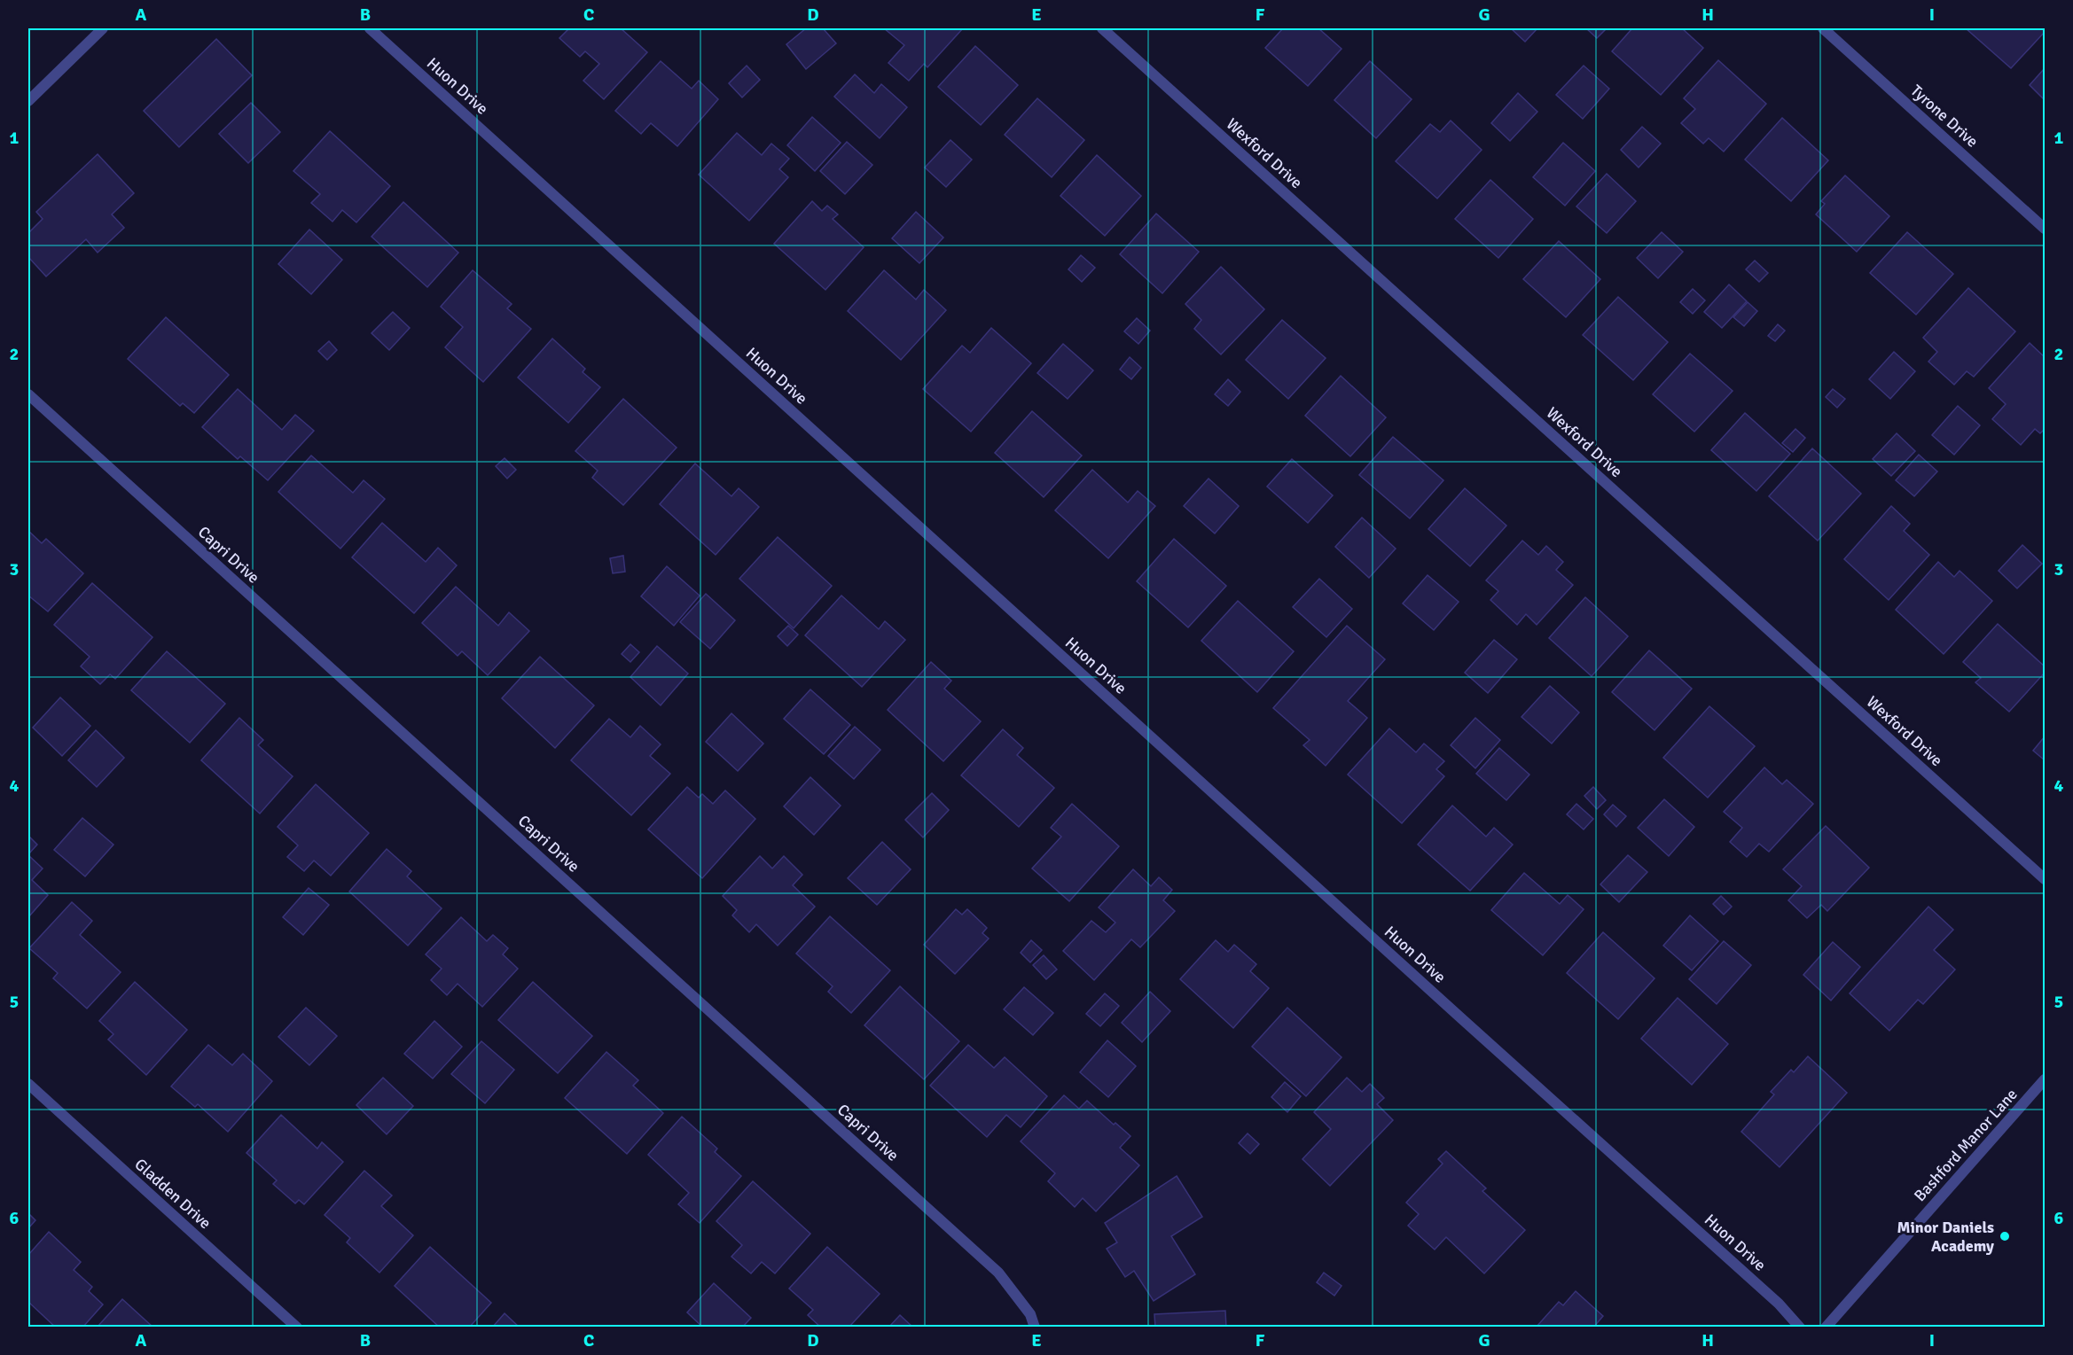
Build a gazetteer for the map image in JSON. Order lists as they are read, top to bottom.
{
  "streets": {
    "street": [
      "Huon Drive",
      "Tyrone Drive",
      "Wexford Drive",
      "Capri Drive",
      "Bashford Manor Lane",
      "Gladden Drive"
    ]
  },
  "places": ["Minor Daniels Academy"],
  "grid": {
    "columns": [
      "A",
      "B",
      "C",
      "D",
      "E",
      "F",
      "G",
      "H",
      "I"
    ],
    "rows": [
      "1",
      "2",
      "3",
      "4",
      "5",
      "6"
    ]
  }
}
